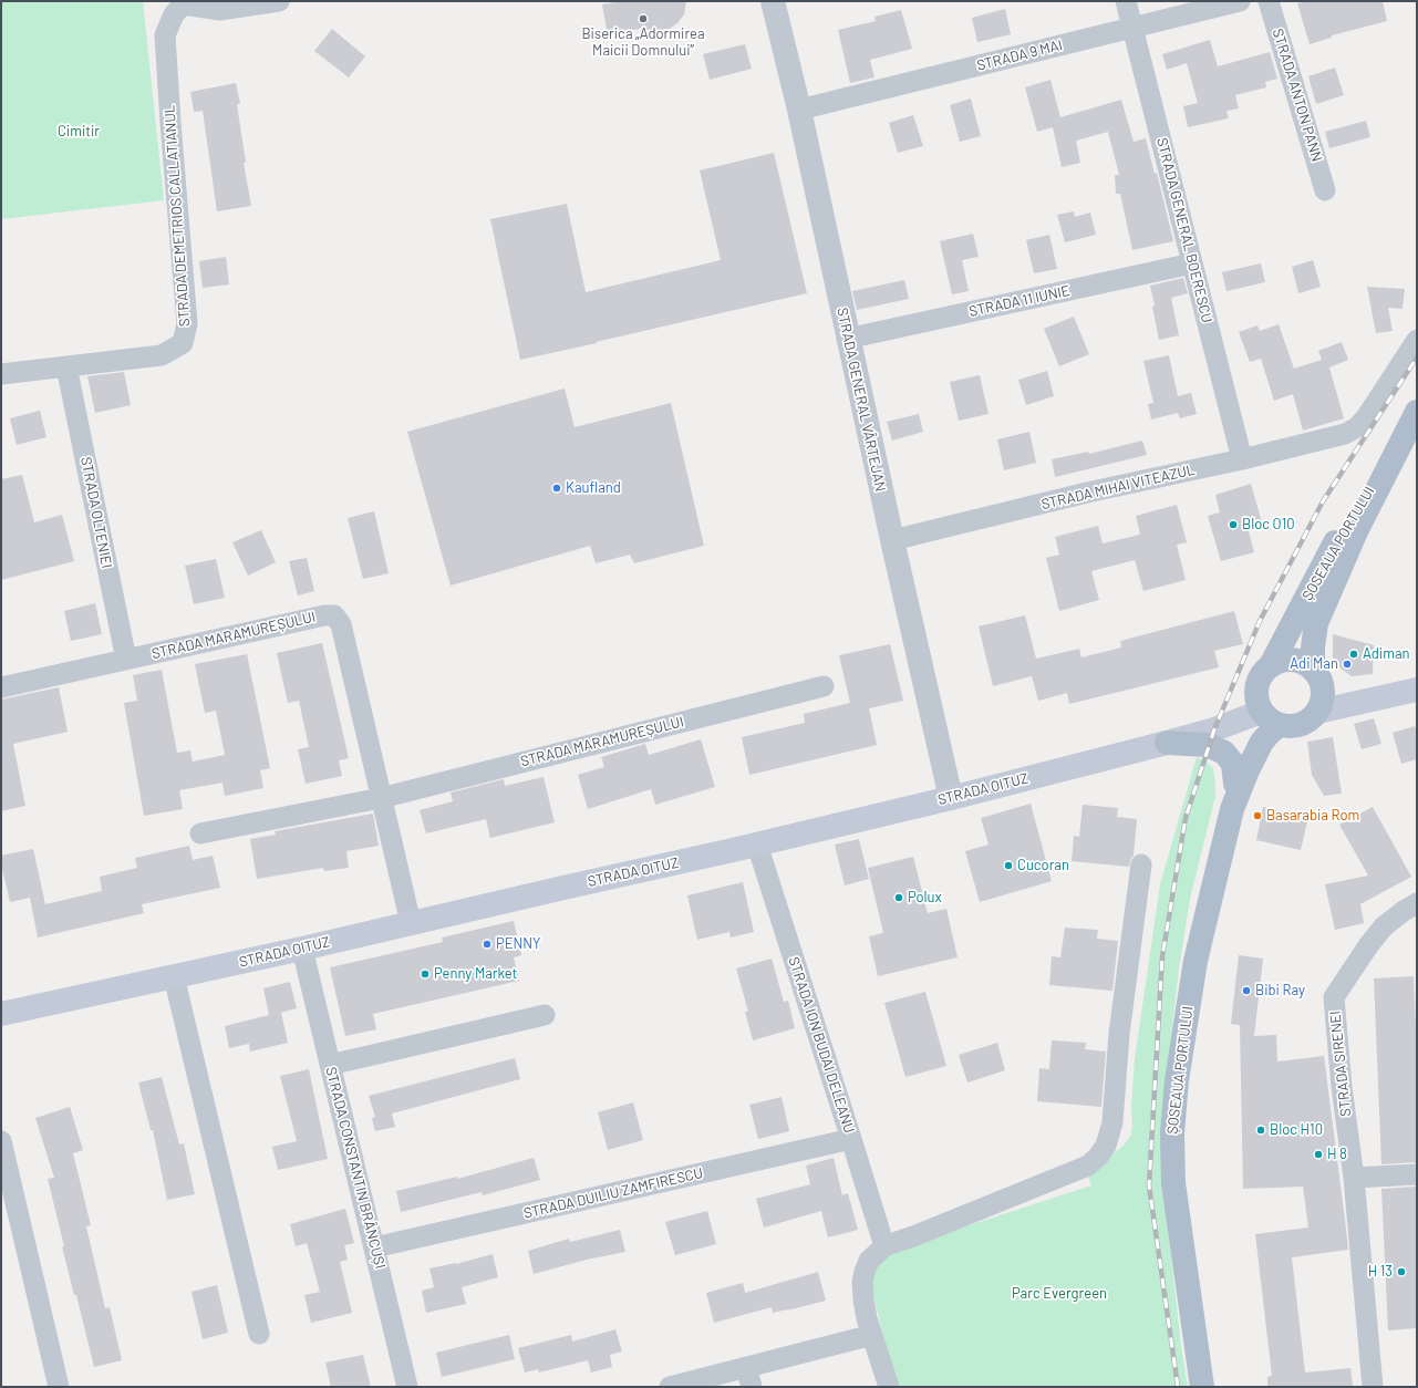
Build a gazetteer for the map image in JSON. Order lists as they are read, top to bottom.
{
  "streets": {
    "main road": ["ȘOSEAUA PORTULUI", "STRADA OITUZ"],
    "street": [
      "STRADA 9 MAI",
      "STRADA ANTON PANN",
      "STRADA DEMETRIOS CALLATIANUL",
      "STRADA GENERAL BOERESCU",
      "STRADA 11 IUNIE",
      "STRADA GENERAL VÂRTEJAN",
      "STRADA MIHAI VITEAZUL",
      "STRADA OLTENIEI",
      "STRADA MARAMUREȘULUI",
      "STRADA ION BUDAI DELEANU",
      "STRADA SIRENEI",
      "STRADA CONSTANTIN BRÂNCUȘI",
      "STRADA DUILIU ZAMFIRESCU"
    ]
  },
  "crossings": [
    ["STRADA 9 MAI", "STRADA GENERAL BOERESCU"],
    ["STRADA 9 MAI", "STRADA GENERAL VÂRTEJAN"],
    ["STRADA DEMETRIOS CALLATIANUL", "STRADA OLTENIEI"],
    ["STRADA GENERAL BOERESCU", "STRADA 11 IUNIE"],
    ["STRADA GENERAL BOERESCU", "STRADA MIHAI VITEAZUL"],
    ["STRADA 11 IUNIE", "STRADA GENERAL VÂRTEJAN"],
    ["STRADA GENERAL VÂRTEJAN", "STRADA MIHAI VITEAZUL"],
    ["STRADA GENERAL VÂRTEJAN", "STRADA OITUZ"],
    ["STRADA OLTENIEI", "STRADA MARAMUREȘULUI"],
    ["ȘOSEAUA PORTULUI", "STRADA OITUZ"],
    ["STRADA MARAMUREȘULUI", "STRADA OITUZ"],
    ["STRADA OITUZ", "STRADA ION BUDAI DELEANU"],
    ["STRADA OITUZ", "STRADA CONSTANTIN BRÂNCUȘI"],
    ["STRADA ION BUDAI DELEANU", "STRADA DUILIU ZAMFIRESCU"],
    ["STRADA CONSTANTIN BRÂNCUȘI", "STRADA DUILIU ZAMFIRESCU"]
  ],
  "parks": ["Cimitir", "Parc Evergreen"],
  "places": [
    "Biserica „Adormirea Maicii Domnului”",
    "Kaufland",
    "Bloc O10",
    "Adiman",
    "Adi Man",
    "Basarabia Rom",
    "Cucoran",
    "Polux",
    "PENNY",
    "Penny Market",
    "Bibi Ray",
    "Bloc H10",
    "H 8",
    "H 13"
  ]
}
